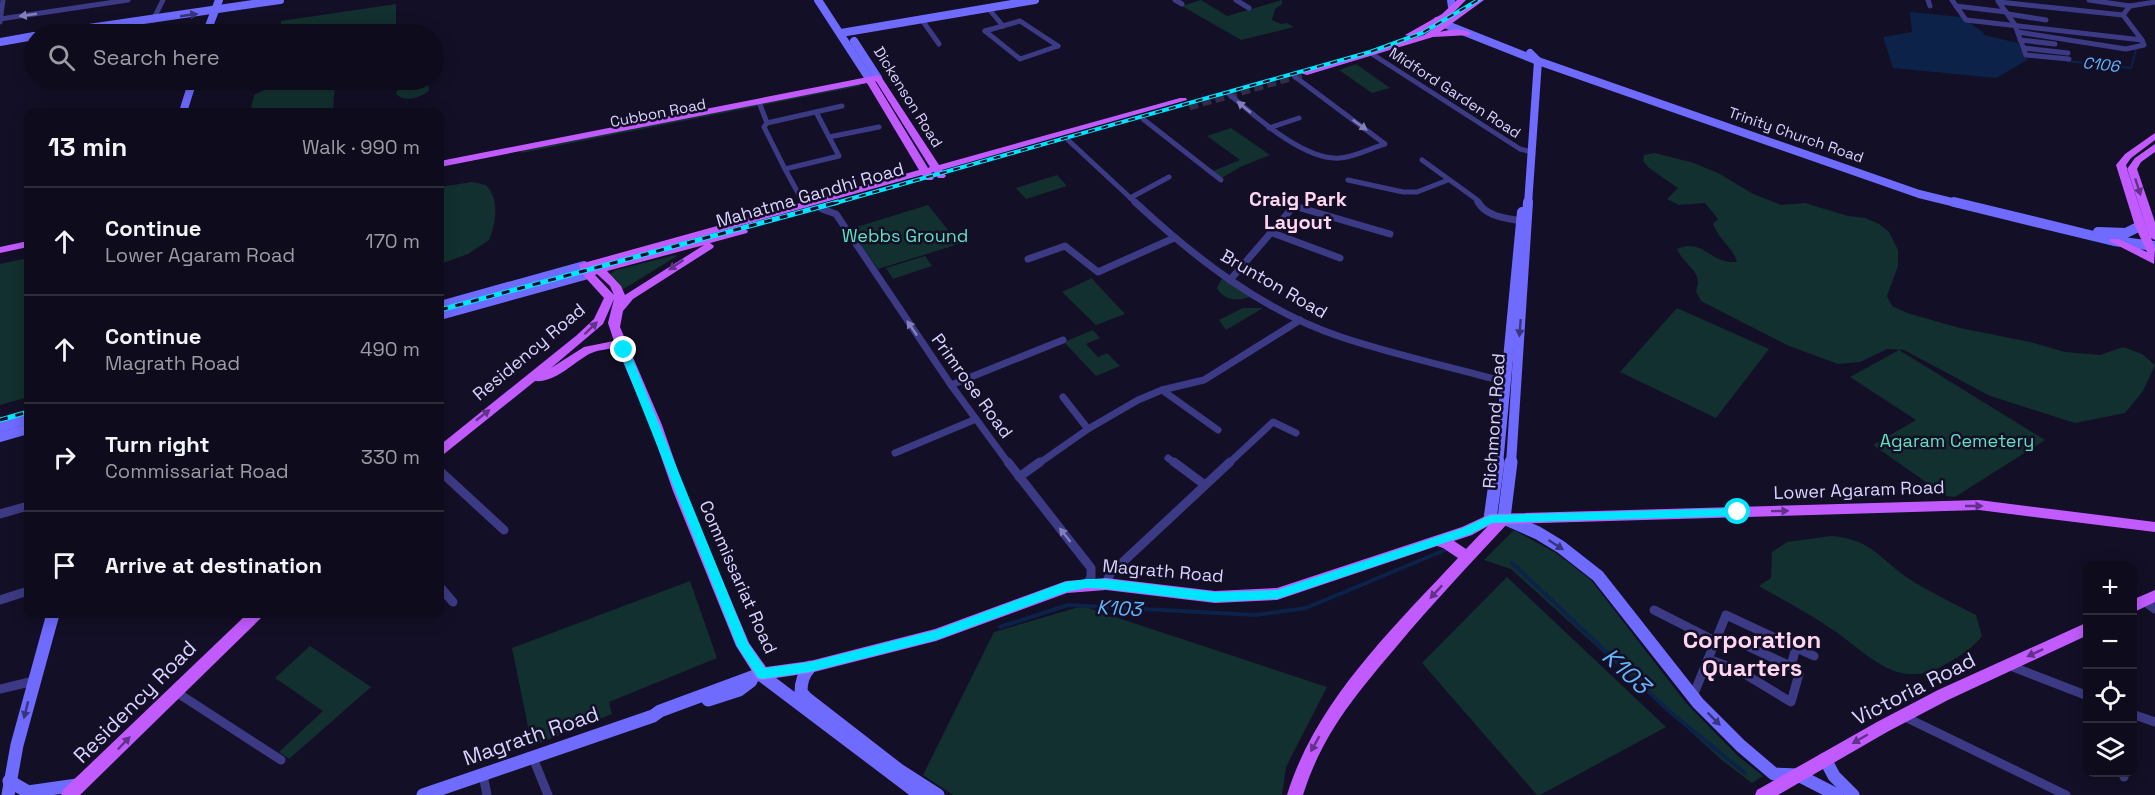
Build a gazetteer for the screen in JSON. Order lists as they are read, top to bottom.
{
  "streets": {
    "main road": [
      "Dickenson Road",
      "Cubbon Road",
      "Trinity Church Road",
      "Mahatma Gandhi Road",
      "Residency Road",
      "Richmond Road",
      "Lower Agaram Road",
      "Magrath Road",
      "Commissariat Road",
      "Victoria Road"
    ],
    "street": ["Midford Garden Road", "Brunton Road", "Primrose Road"]
  },
  "crossings": [
    ["Midford Garden Road", "Richmond Road"],
    ["Dickenson Road", "Cubbon Road"],
    ["Dickenson Road", "Mahatma Gandhi Road"],
    ["Trinity Church Road", "Richmond Road"],
    ["Mahatma Gandhi Road", "Brunton Road"],
    ["Mahatma Gandhi Road", "Residency Road"],
    ["Mahatma Gandhi Road", "Primrose Road"],
    ["Mahatma Gandhi Road", "Commissariat Road"],
    ["Brunton Road", "Richmond Road"],
    ["Residency Road", "Commissariat Road"],
    ["Primrose Road", "Magrath Road"],
    ["Richmond Road", "Lower Agaram Road"],
    ["Richmond Road", "Magrath Road"],
    ["Lower Agaram Road", "Magrath Road"],
    ["Magrath Road", "Commissariat Road"]
  ],
  "one_way": [
    "Residency Road",
    "Primrose Road",
    "Lower Agaram Road",
    "Victoria Road"
  ],
  "districts": ["Craig Park Layout", "Corporation Quarters"],
  "water": ["C106", "K103"],
  "parks": ["Webbs Ground", "Agaram Cemetery"],
  "page": {
    "search": "Search here",
    "heading": ["13 min", "Walk · 990 m"],
    "list": [
      ["Continue", "Lower Agaram Road", "170 m"],
      ["Continue", "Magrath Road", "490 m"],
      ["Turn right", "Commissariat Road", "330 m"],
      "Arrive at destination"
    ],
    "map_buttons": ["+", "−"]
  }
}
